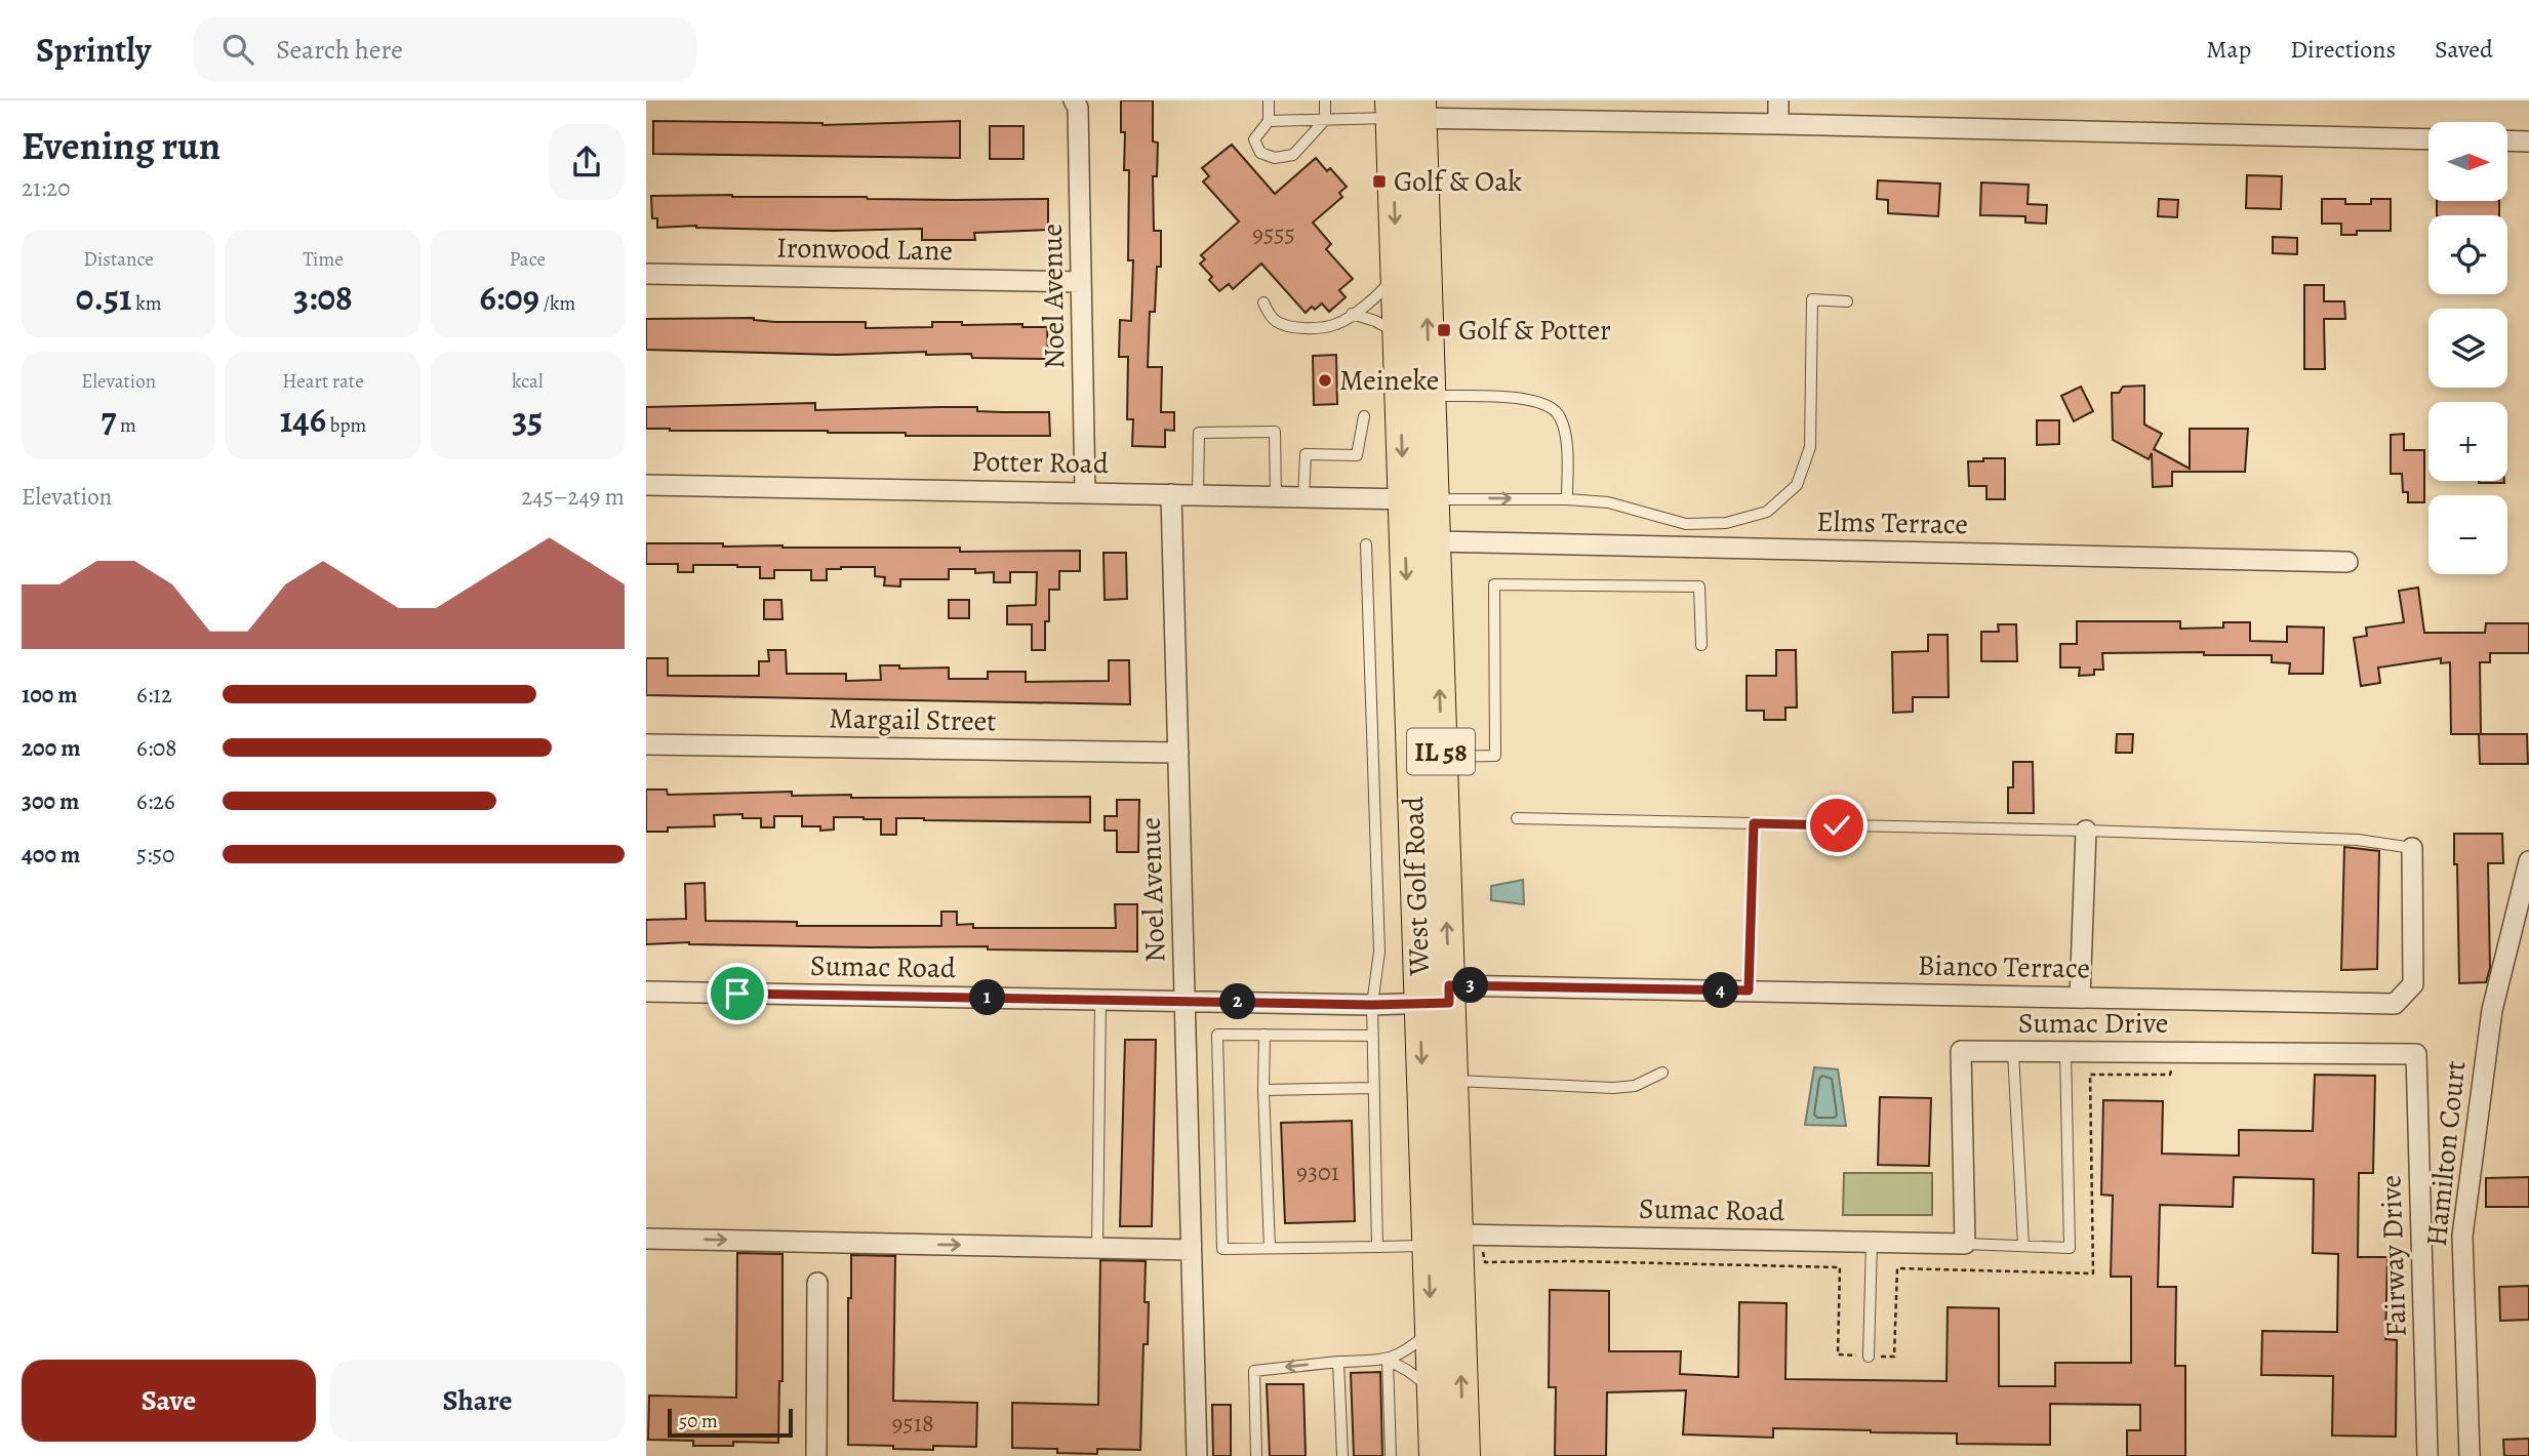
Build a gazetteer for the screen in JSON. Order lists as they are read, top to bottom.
{
  "streets": {
    "main road": ["IL 58", "West Golf Road"],
    "street": [
      "Ironwood Lane",
      "Noel Avenue",
      "Potter Road",
      "Elms Terrace",
      "Margail Street",
      "Sumac Road",
      "Bianco Terrace",
      "Sumac Drive",
      "Hamilton Court",
      "Fairway Drive"
    ]
  },
  "crossings": [
    ["Ironwood Lane", "Noel Avenue"],
    ["Noel Avenue", "Potter Road"],
    ["Noel Avenue", "Margail Street"],
    ["Noel Avenue", "Sumac Road"],
    ["Potter Road", "West Golf Road"],
    ["Elms Terrace", "West Golf Road"],
    ["West Golf Road", "Sumac Road"],
    ["West Golf Road", "Bianco Terrace"],
    ["Sumac Road", "Bianco Terrace"],
    ["Sumac Road", "Sumac Drive"],
    ["Sumac Drive", "Fairway Drive"]
  ],
  "places": {
    "transit": ["Golf & Oak", "Golf & Potter"],
    "other": ["Meineke"]
  },
  "house_numbers": ["9555", "9301", "9518"],
  "scale_bar": "50 m",
  "north": "right",
  "page": {
    "header": "Sprintly",
    "search": "Search here",
    "nav": ["Map", "Directions", "Saved"],
    "heading": ["Evening run", "21:20"],
    "map_buttons": ["+", "−"],
    "stats": [
      ["Distance", "0.51 km"],
      ["Time", "3:08"],
      ["Pace", "6:09 /km"],
      ["Elevation", "7 m"],
      ["Heart rate", "146 bpm"],
      ["kcal", "35"]
    ],
    "chart": ["Elevation", "245–249 m"],
    "list": [
      {
        "name": "100 m",
        "note": "6:12"
      },
      {
        "name": "200 m",
        "note": "6:08"
      },
      {
        "name": "300 m",
        "note": "6:26"
      },
      {
        "name": "400 m",
        "note": "5:50"
      }
    ],
    "pins": [
      "3",
      "4",
      "1",
      "2"
    ],
    "buttons": ["Save", "Share"],
    "scale": "50 m"
  }
}
